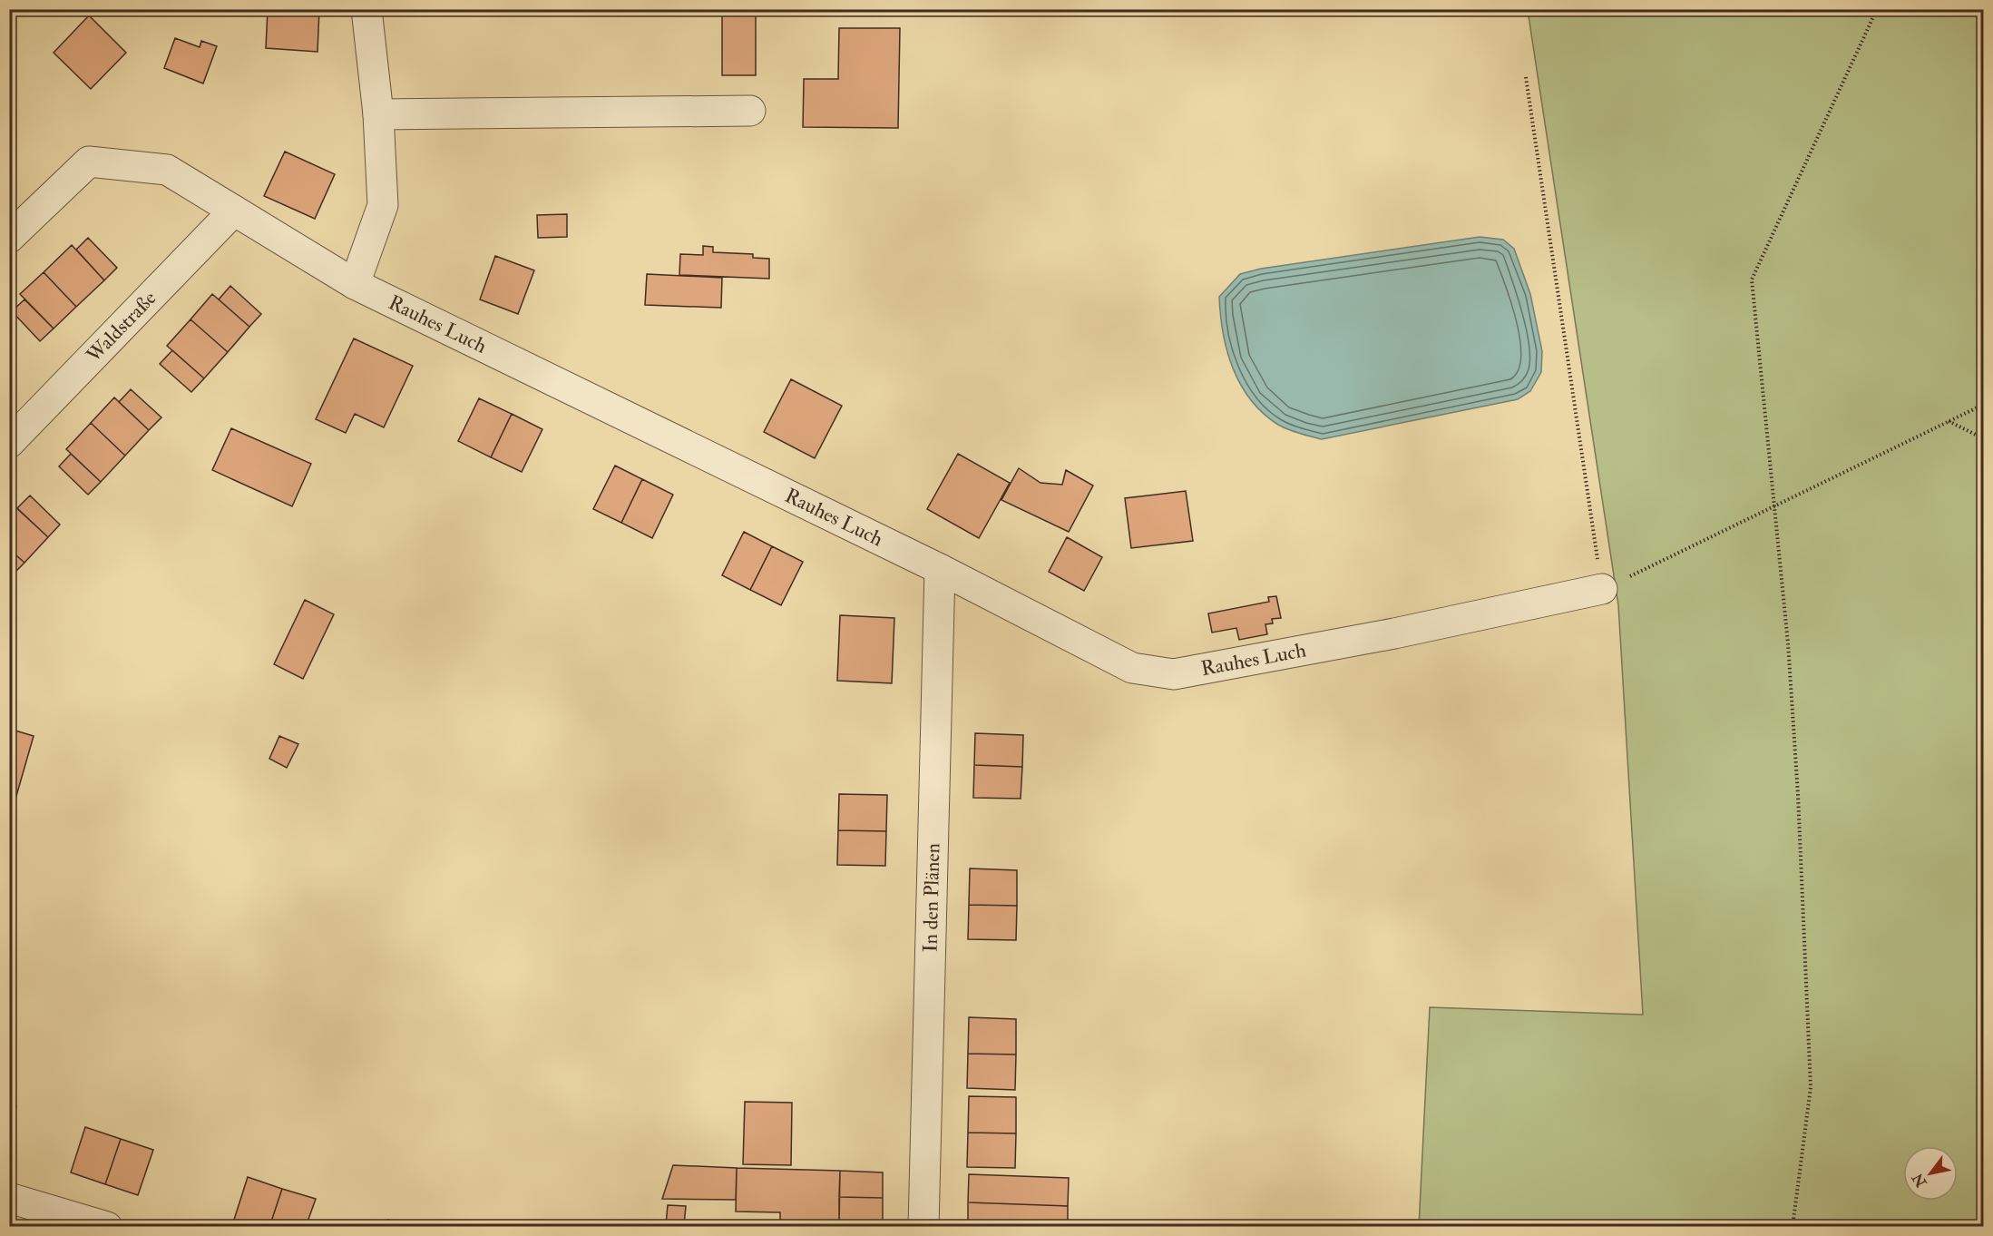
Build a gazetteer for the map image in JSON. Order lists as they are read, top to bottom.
{
  "streets": {
    "street": ["Rauhes Luch", "Waldstraße", "In den Plänen"]
  },
  "crossings": [
    ["Rauhes Luch", "In den Plänen"]
  ],
  "north": "bottom left"
}
